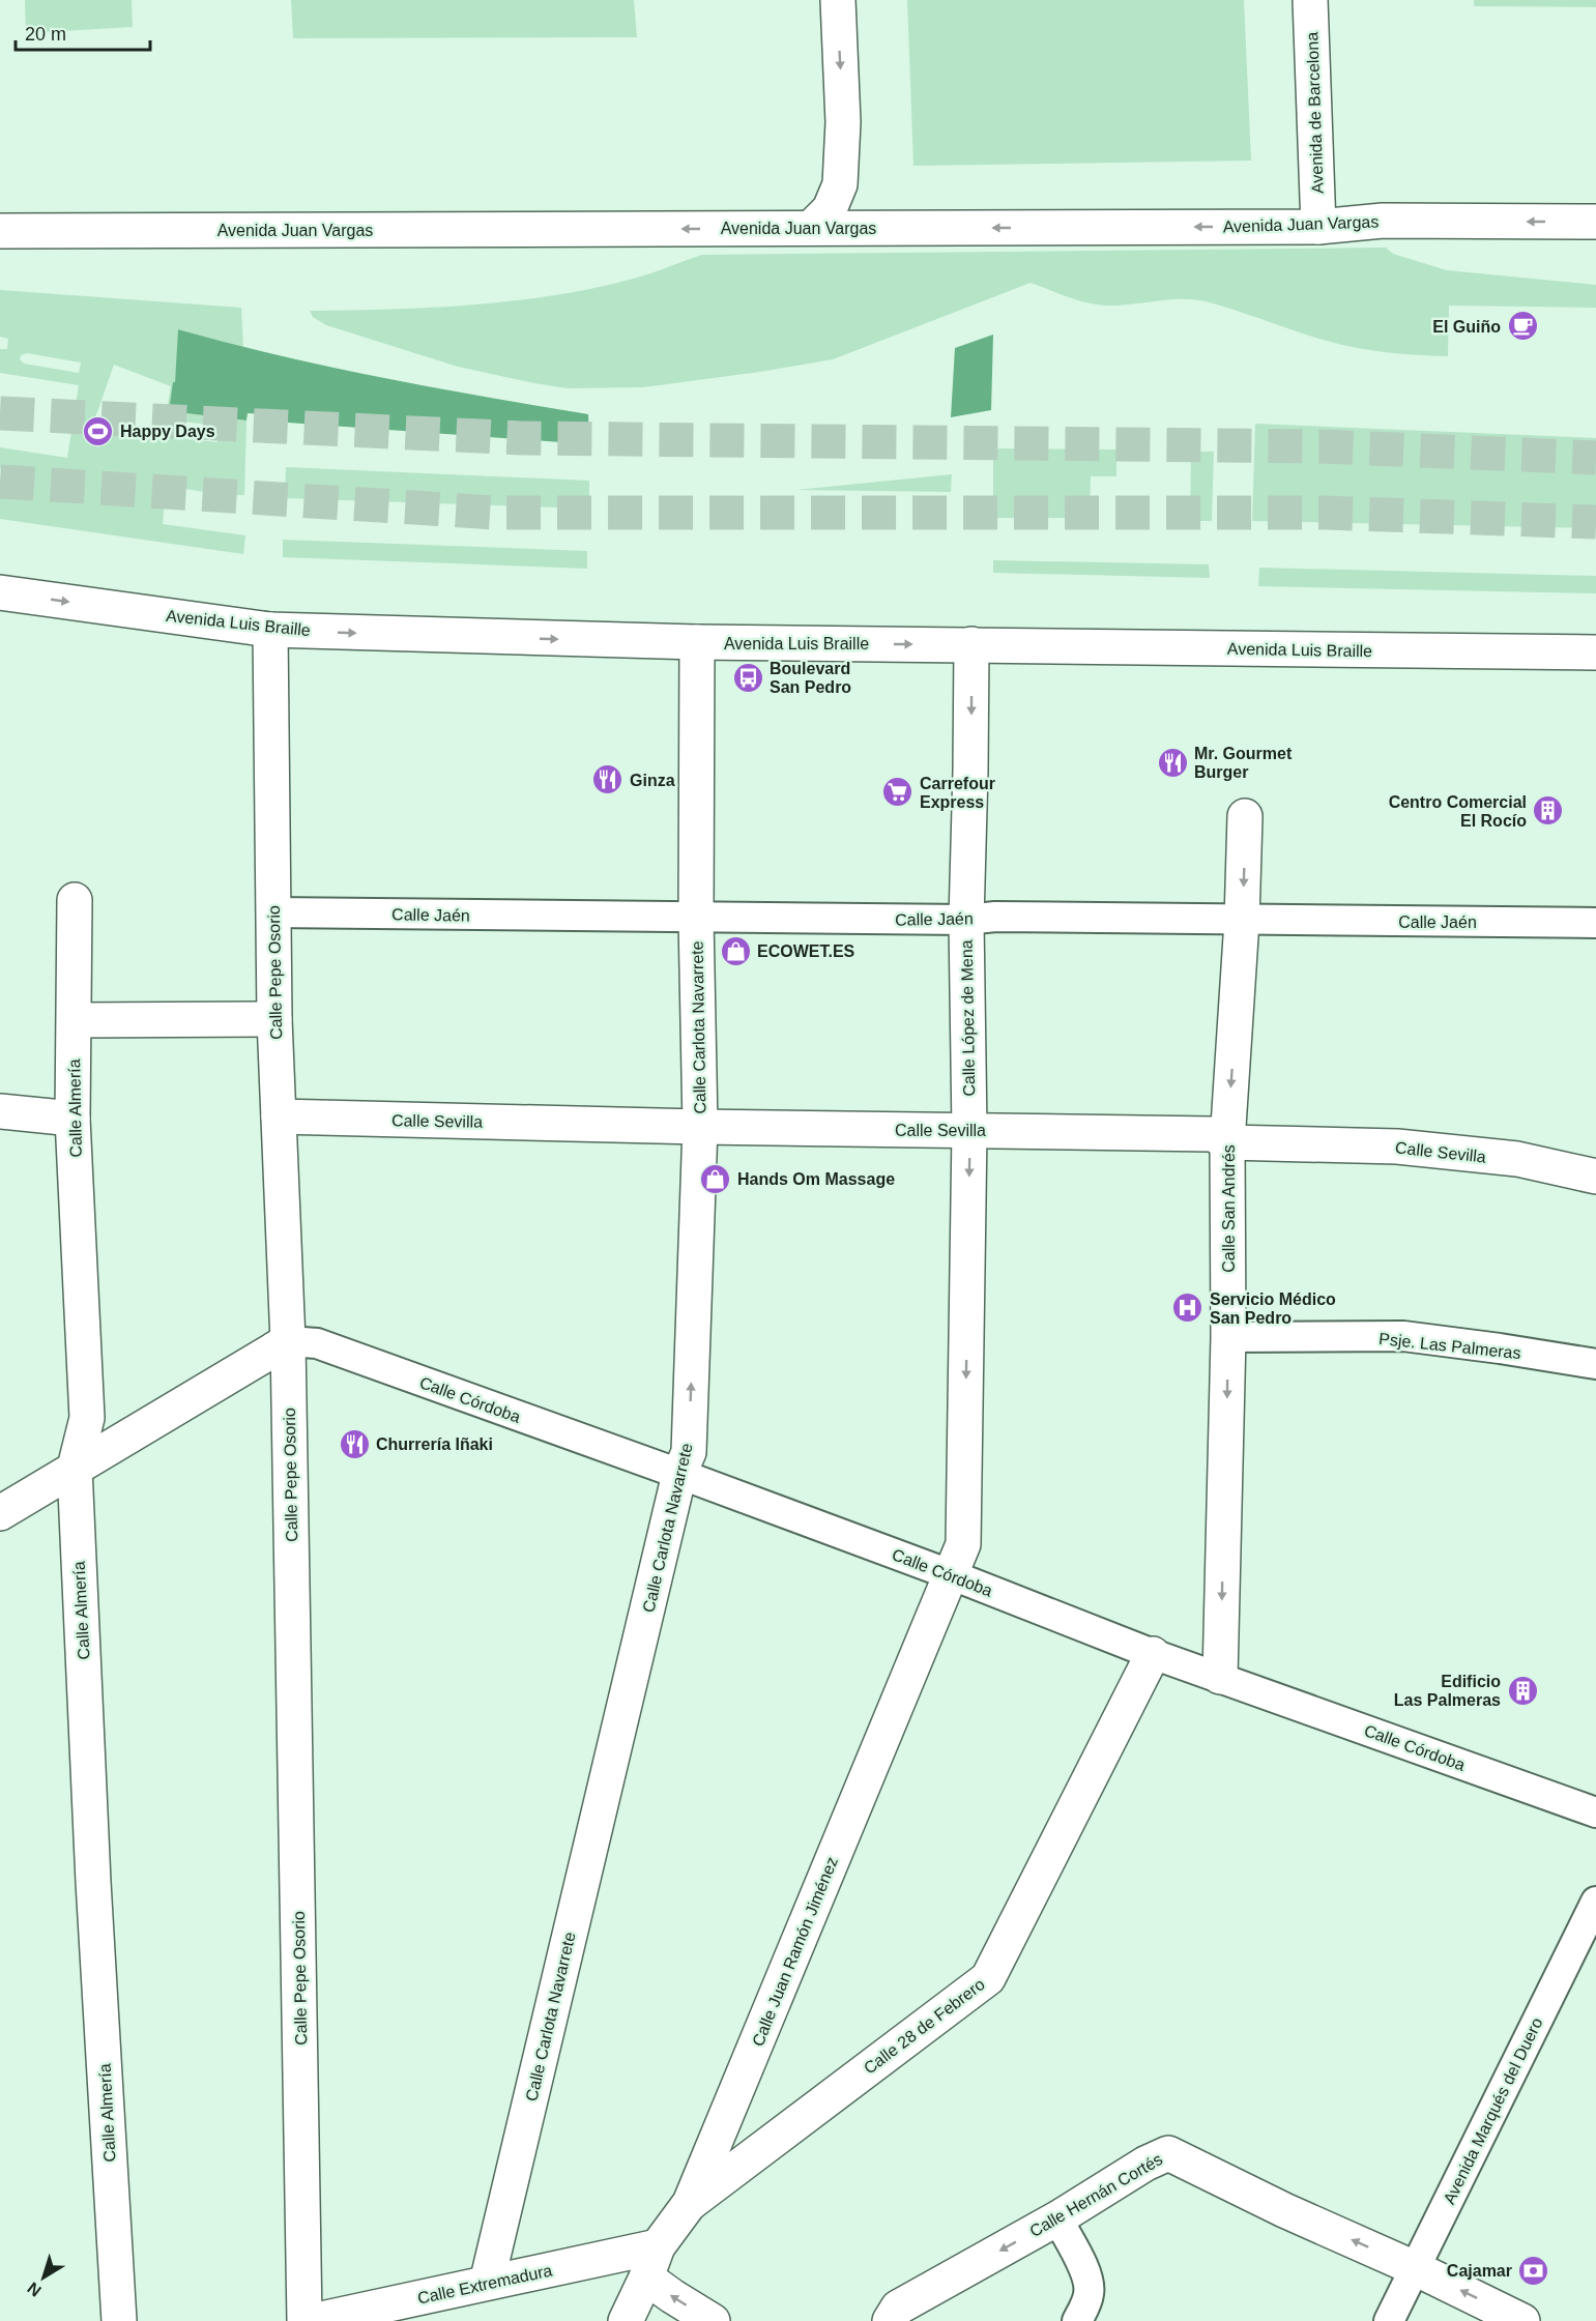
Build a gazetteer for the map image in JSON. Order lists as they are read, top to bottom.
{
  "streets": {
    "street": [
      "Avenida de Barcelona",
      "Avenida Juan Vargas",
      "Avenida Luis Braille",
      "Calle Jaén",
      "Calle Pepe Osorio",
      "Calle López de Mena",
      "Calle Carlota Navarrete",
      "Calle Almería",
      "Calle Sevilla",
      "Calle San Andrés",
      "Psje. Las Palmeras",
      "Calle Córdoba",
      "Calle Juan Ramón Jiménez",
      "Calle 28 de Febrero",
      "Avenida Marqués del Duero",
      "Calle Hernán Cortés",
      "Calle Extremadura"
    ]
  },
  "crossings": [
    ["Avenida de Barcelona", "Avenida Juan Vargas"],
    ["Avenida Luis Braille", "Calle Pepe Osorio"],
    ["Avenida Luis Braille", "Calle López de Mena"],
    ["Avenida Luis Braille", "Calle Carlota Navarrete"],
    ["Calle Jaén", "Calle Pepe Osorio"],
    ["Calle Jaén", "Calle López de Mena"],
    ["Calle Jaén", "Calle Carlota Navarrete"],
    ["Calle Jaén", "Calle San Andrés"],
    ["Calle Pepe Osorio", "Calle Sevilla"],
    ["Calle Pepe Osorio", "Calle Córdoba"],
    ["Calle López de Mena", "Calle Sevilla"],
    ["Calle López de Mena", "Calle Córdoba"],
    ["Calle López de Mena", "Calle Juan Ramón Jiménez"],
    ["Calle Carlota Navarrete", "Calle Sevilla"],
    ["Calle Carlota Navarrete", "Calle Córdoba"],
    ["Calle Carlota Navarrete", "Calle Extremadura"],
    ["Calle Sevilla", "Calle San Andrés"],
    ["Calle San Andrés", "Psje. Las Palmeras"],
    ["Calle San Andrés", "Calle Córdoba"],
    ["Calle Córdoba", "Calle Juan Ramón Jiménez"],
    ["Calle Córdoba", "Calle 28 de Febrero"],
    ["Calle Juan Ramón Jiménez", "Calle 28 de Febrero"],
    ["Calle Juan Ramón Jiménez", "Calle Extremadura"],
    ["Avenida Marqués del Duero", "Calle Hernán Cortés"]
  ],
  "one_way": [
    "Avenida Juan Vargas",
    "Avenida Luis Braille",
    "Calle López de Mena",
    "Calle San Andrés",
    "Calle Hernán Cortés"
  ],
  "places": {
    "cafe": ["El Guiño"],
    "sports": ["Happy Days"],
    "bus stop": ["Boulevard San Pedro"],
    "restaurant": ["Mr. Gourmet Burger", "Ginza", "Churrería Iñaki"],
    "supermarket": ["Carrefour Express"],
    "building": ["Centro Comercial El Rocío", "Edificio Las Palmeras"],
    "shop": ["ECOWET.ES", "Hands Om Massage"],
    "hospital": ["Servicio Médico San Pedro"],
    "bank": ["Cajamar"]
  },
  "scale_bar": "20 m",
  "north": "bottom left"
}
